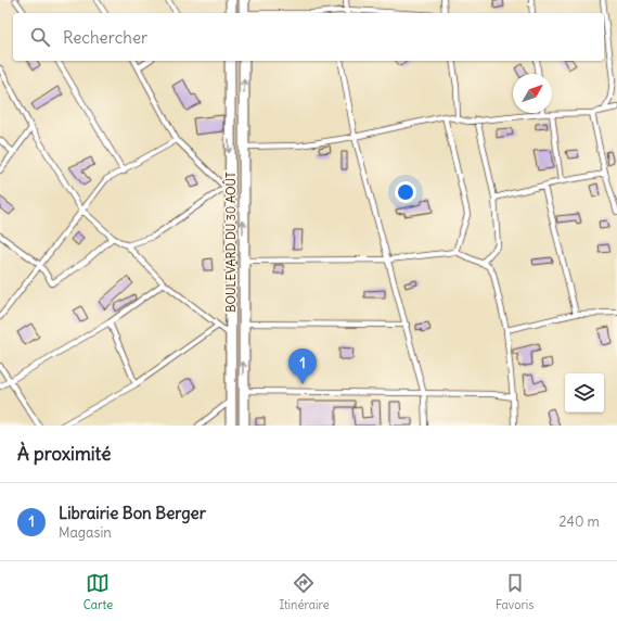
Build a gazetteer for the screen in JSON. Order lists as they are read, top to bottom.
{
  "streets": {
    "highway": ["BOULEVARD DU 30 AOÛT"]
  },
  "north": "top right",
  "page": {
    "search": "Rechercher",
    "pins": "1",
    "heading": "À proximité",
    "list": [
      {
        "mark": "1",
        "name": "Librairie Bon Berger",
        "note": "Magasin",
        "value": "240 m"
      }
    ],
    "nav": ["Carte", "Itinéraire", "Favoris"]
  }
}
